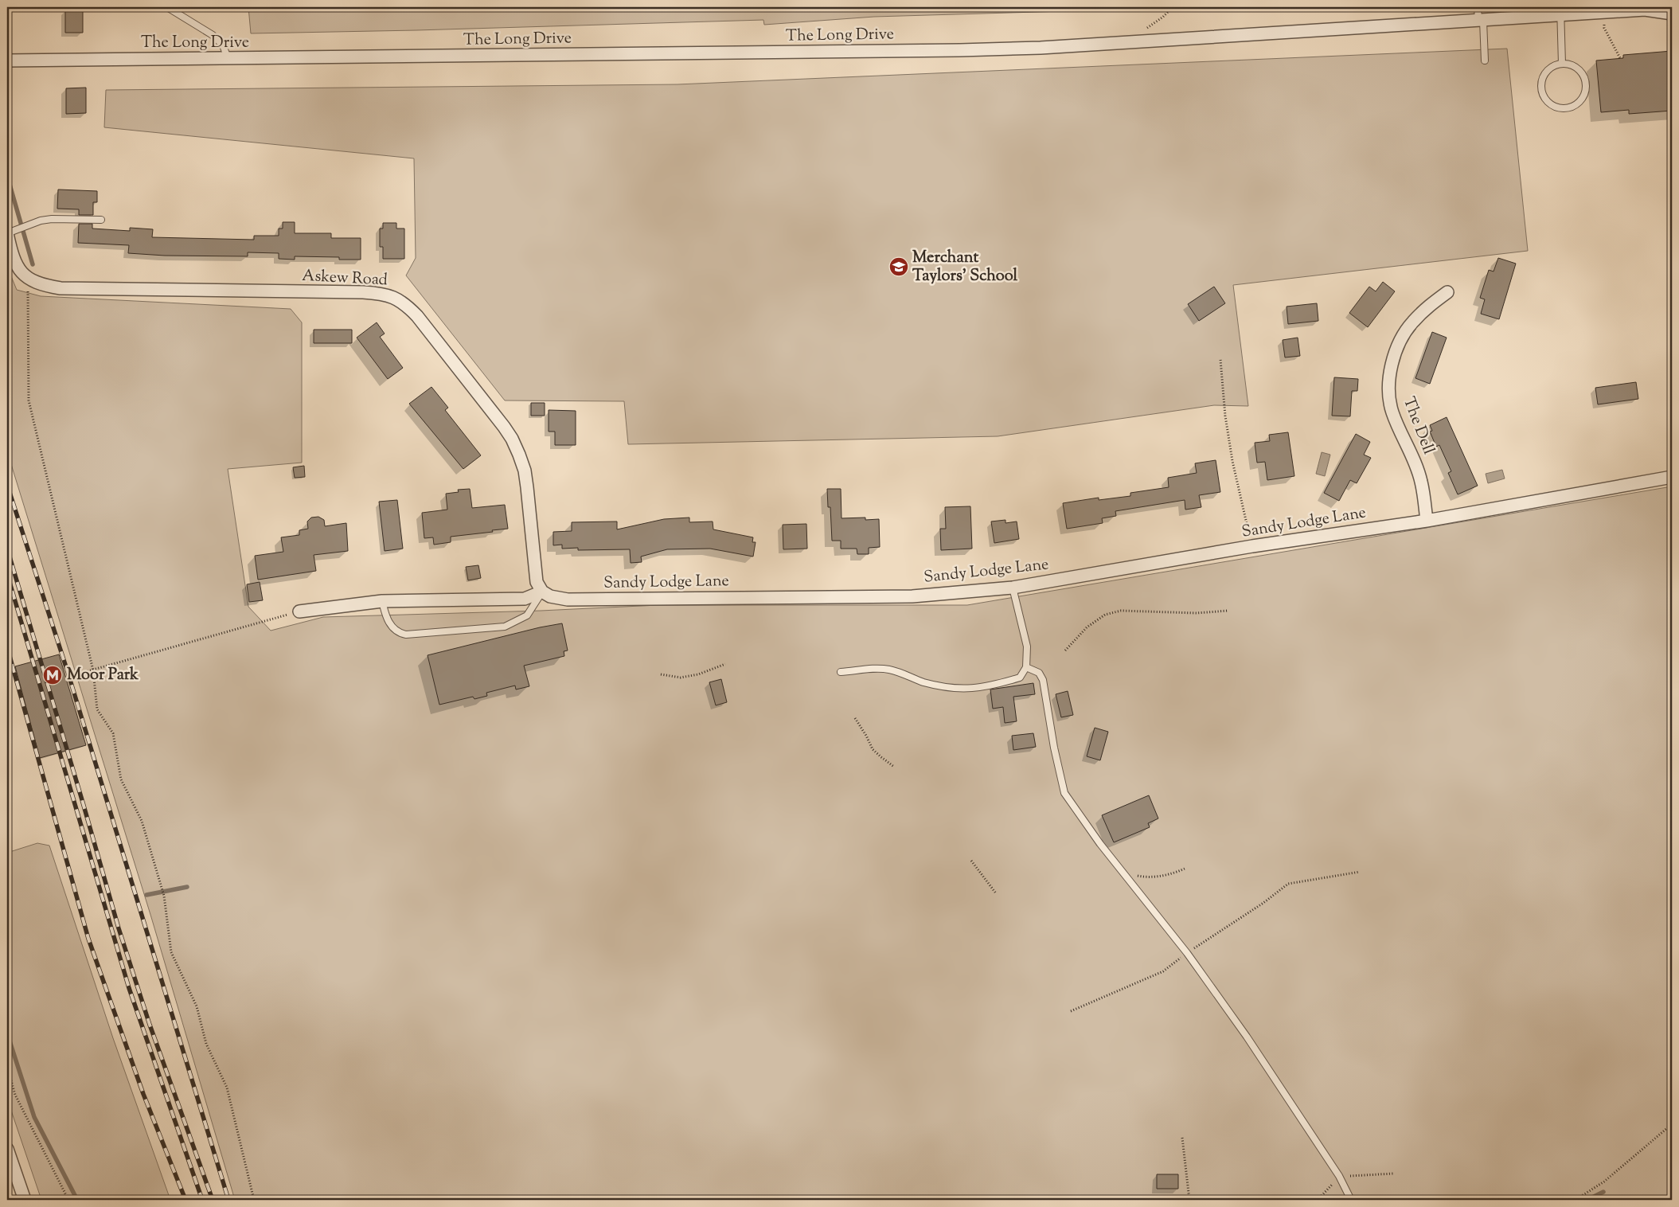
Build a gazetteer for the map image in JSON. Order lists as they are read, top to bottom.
{
  "streets": {
    "street": [
      "The Long Drive",
      "Askew Road",
      "The Dell",
      "Sandy Lodge Lane"
    ]
  },
  "crossings": [
    ["Askew Road", "Sandy Lodge Lane"],
    ["The Dell", "Sandy Lodge Lane"]
  ],
  "places": {
    "school or university": ["Merchant Taylors' School"],
    "metro station": ["Moor Park"]
  }
}
